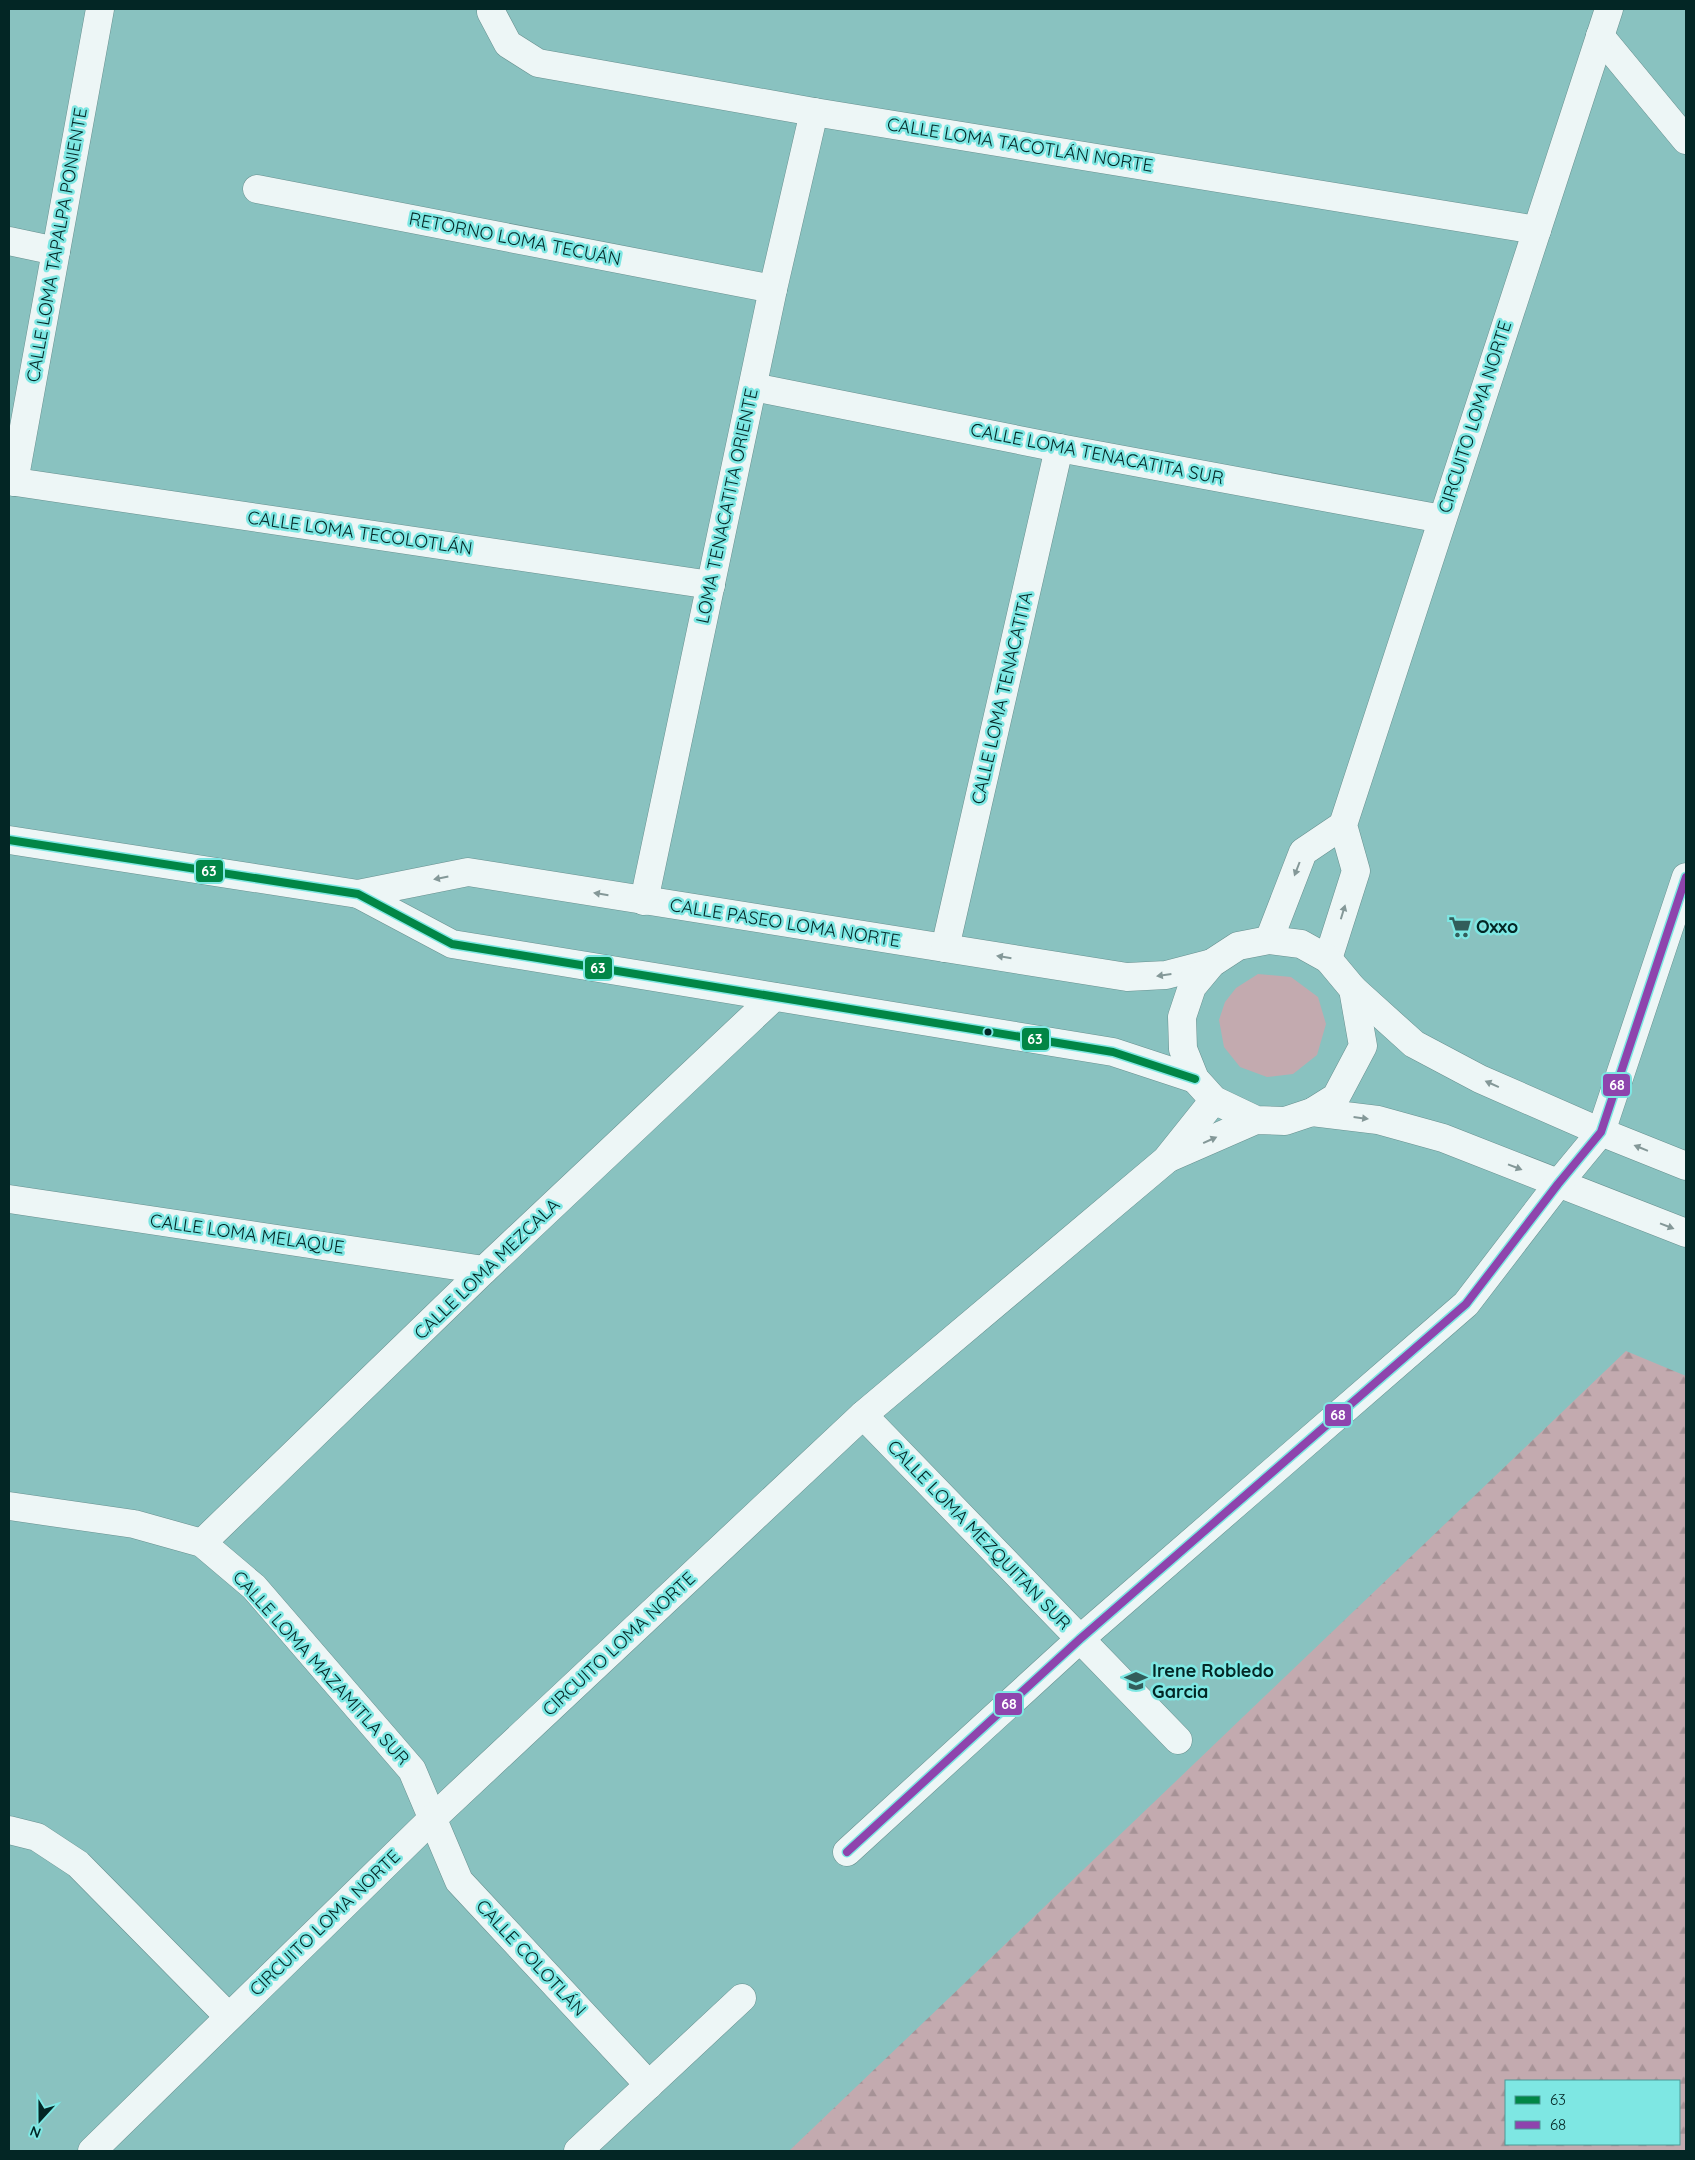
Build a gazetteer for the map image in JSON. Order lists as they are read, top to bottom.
{
  "streets": {
    "street": [
      "CALLE LOMA TACOTLÁN NORTE",
      "RETORNO LOMA TECUÁN",
      "CALLE LOMA TAPALPA PONIENTE",
      "CIRCUITO LOMA NORTE",
      "CALLE LOMA TENACATITA SUR",
      "LOMA TENACATITA ORIENTE",
      "CALLE LOMA TECOLOTLÁN",
      "CALLE LOMA TENACATITA",
      "CALLE PASEO LOMA NORTE",
      "CALLE LOMA MELAQUE",
      "CALLE LOMA MEZCALA",
      "CALLE LOMA MEZQUITAN SUR",
      "CALLE LOMA MAZAMITLA SUR",
      "CALLE COLOTLÁN"
    ]
  },
  "crossings": [
    ["CALLE LOMA TACOTLÁN NORTE", "CIRCUITO LOMA NORTE"],
    ["CALLE LOMA TACOTLÁN NORTE", "LOMA TENACATITA ORIENTE"],
    ["RETORNO LOMA TECUÁN", "LOMA TENACATITA ORIENTE"],
    ["CALLE LOMA TAPALPA PONIENTE", "CALLE LOMA TECOLOTLÁN"],
    ["CIRCUITO LOMA NORTE", "CALLE LOMA TENACATITA SUR"],
    ["CIRCUITO LOMA NORTE", "CALLE LOMA MEZQUITAN SUR"],
    ["CIRCUITO LOMA NORTE", "CALLE LOMA MAZAMITLA SUR"],
    ["CIRCUITO LOMA NORTE", "CALLE COLOTLÁN"],
    ["CALLE LOMA TENACATITA SUR", "LOMA TENACATITA ORIENTE"],
    ["CALLE LOMA TENACATITA SUR", "CALLE LOMA TENACATITA"],
    ["LOMA TENACATITA ORIENTE", "CALLE LOMA TECOLOTLÁN"],
    ["LOMA TENACATITA ORIENTE", "CALLE PASEO LOMA NORTE"],
    ["CALLE LOMA TENACATITA", "CALLE PASEO LOMA NORTE"],
    ["CALLE PASEO LOMA NORTE", "CALLE LOMA MEZCALA"],
    ["CALLE LOMA MELAQUE", "CALLE LOMA MEZCALA"],
    ["CALLE LOMA MEZCALA", "CALLE LOMA MAZAMITLA SUR"],
    ["CALLE LOMA MAZAMITLA SUR", "CALLE COLOTLÁN"]
  ],
  "places": {
    "supermarket": ["Oxxo"],
    "school or university": ["Irene Robledo Garcia"]
  },
  "lines": ["transit line 63", "transit line 68"],
  "legend": ["63", "68"],
  "north": "bottom"
}
